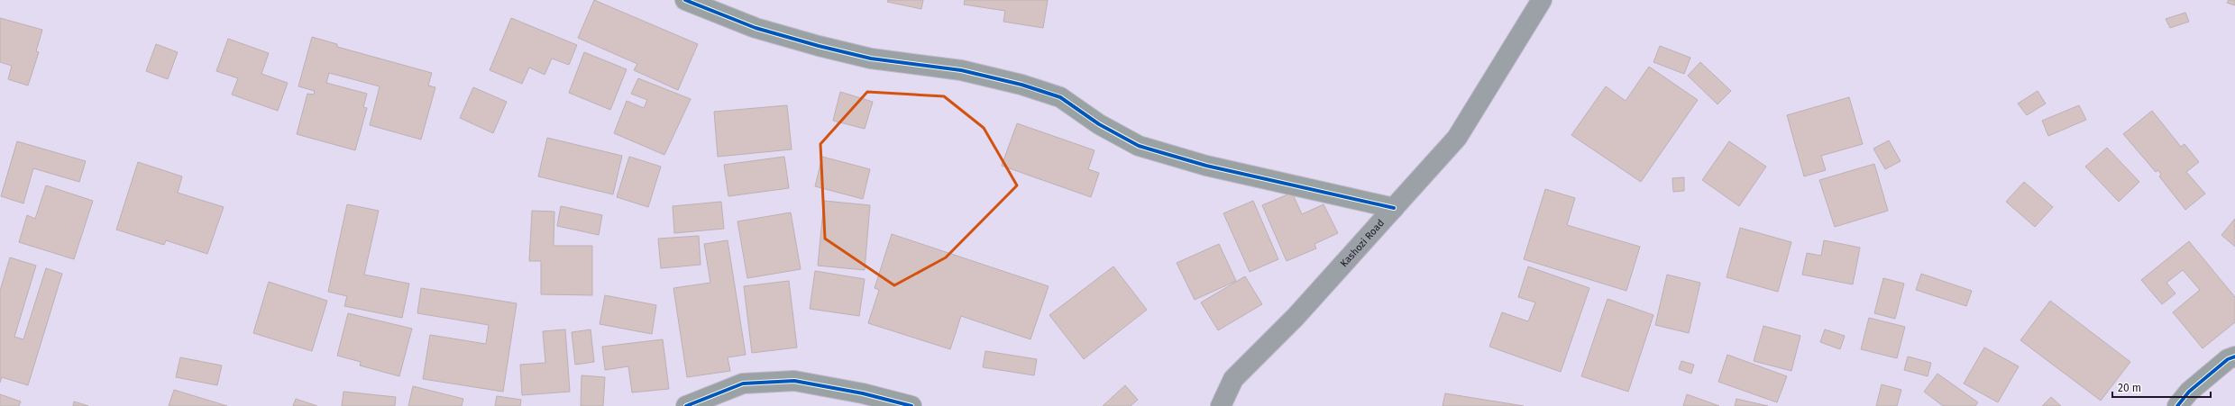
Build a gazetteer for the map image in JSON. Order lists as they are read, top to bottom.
{
  "streets": {
    "main road": ["Kashozi Road"]
  },
  "scale_bar": "20 m"
}
